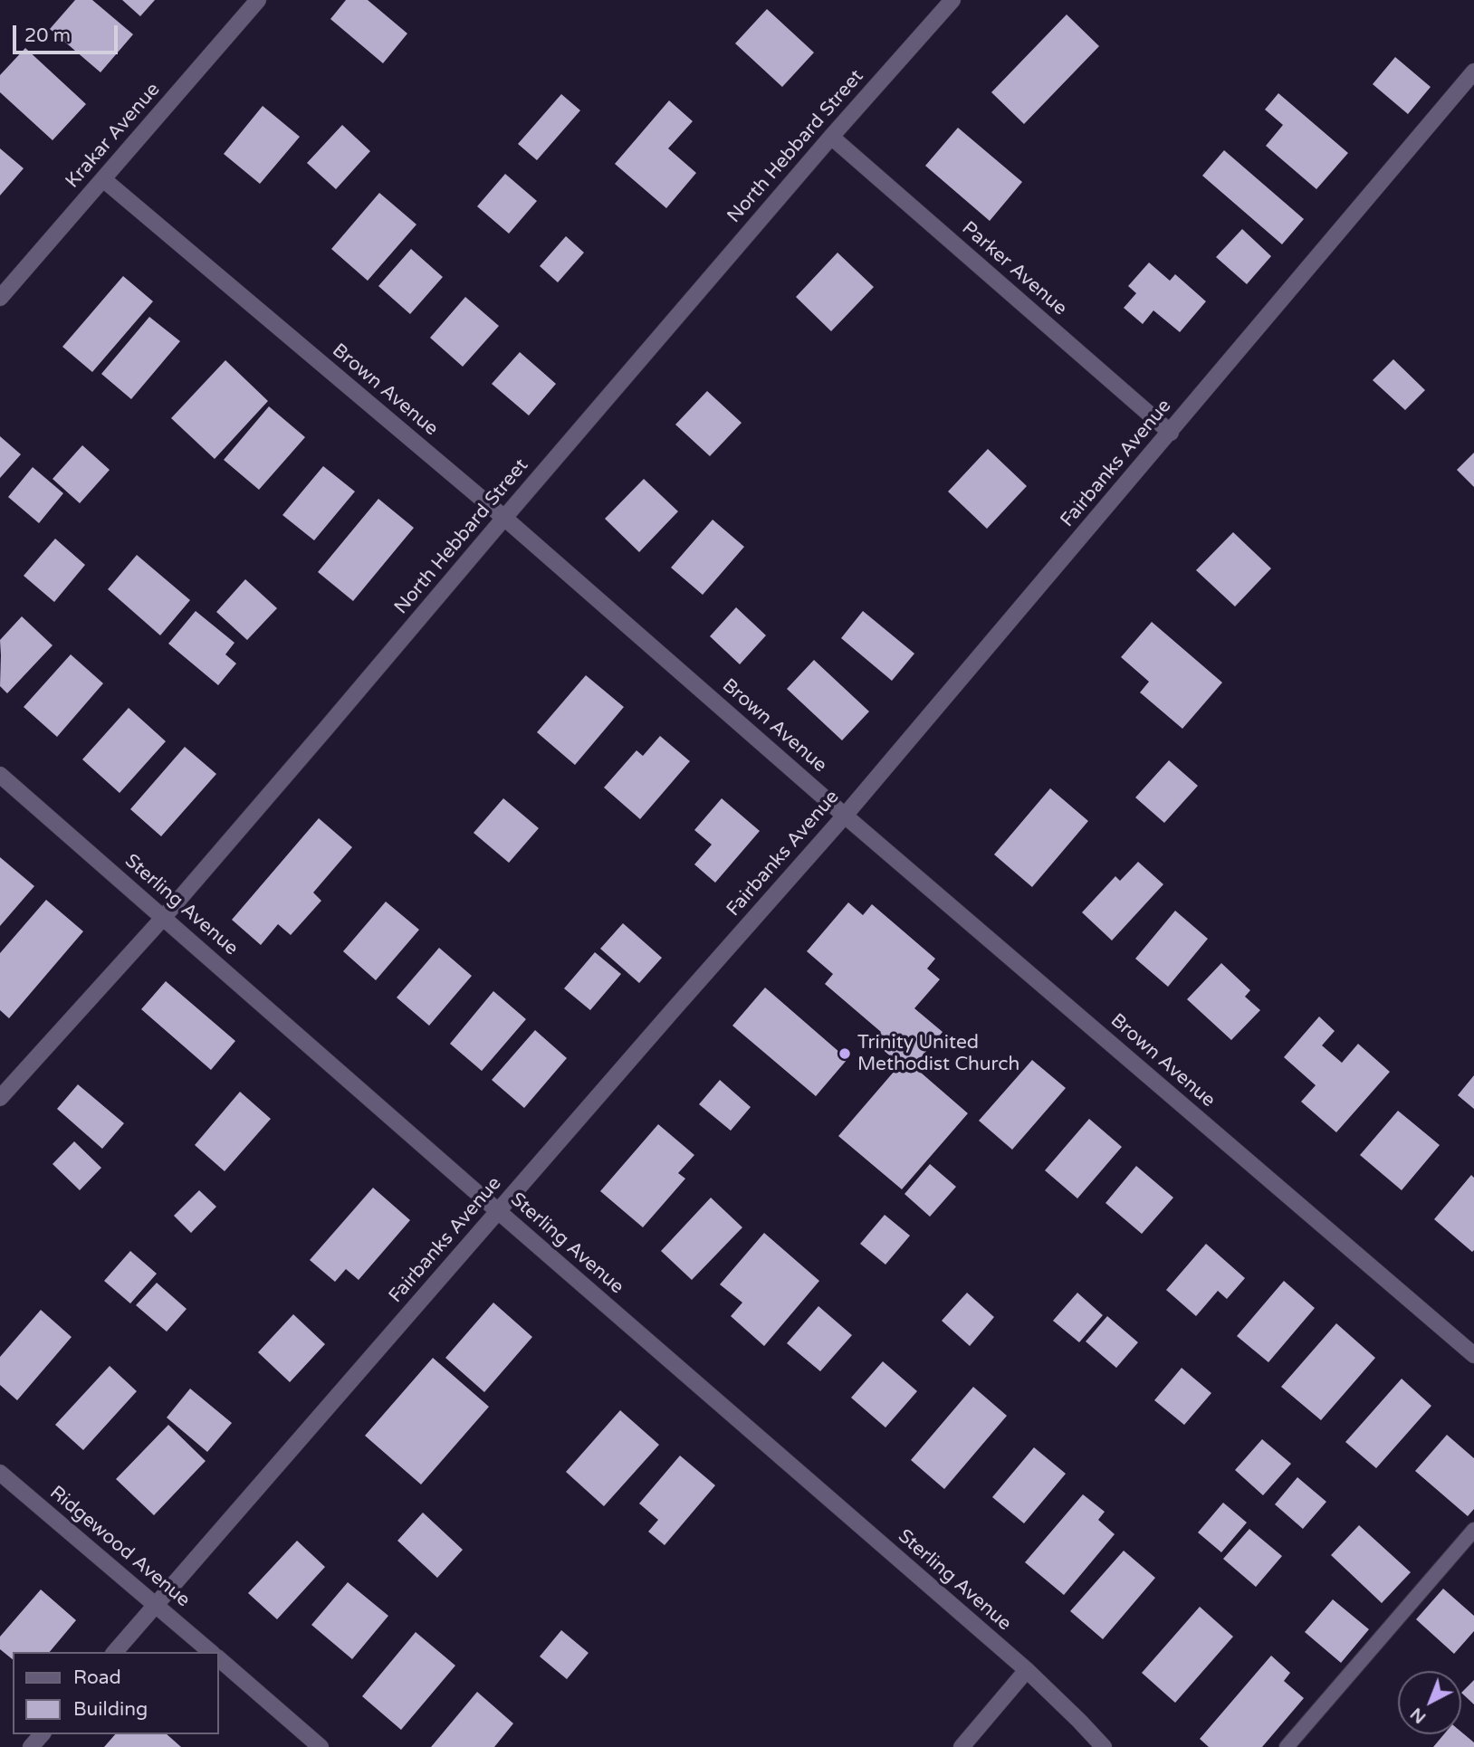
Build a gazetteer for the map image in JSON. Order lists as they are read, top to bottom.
{
  "streets": {
    "street": [
      "Krakar Avenue",
      "North Hebbard Street",
      "Parker Avenue",
      "Brown Avenue",
      "Fairbanks Avenue",
      "Sterling Avenue",
      "Ridgewood Avenue"
    ]
  },
  "crossings": [
    ["Krakar Avenue", "Brown Avenue"],
    ["North Hebbard Street", "Parker Avenue"],
    ["North Hebbard Street", "Brown Avenue"],
    ["North Hebbard Street", "Sterling Avenue"],
    ["Parker Avenue", "Fairbanks Avenue"],
    ["Brown Avenue", "Fairbanks Avenue"],
    ["Fairbanks Avenue", "Sterling Avenue"],
    ["Fairbanks Avenue", "Ridgewood Avenue"]
  ],
  "places": ["Trinity United Methodist Church"],
  "legend": ["Road", "Building"],
  "scale_bar": "20 m",
  "north": "bottom left"
}
